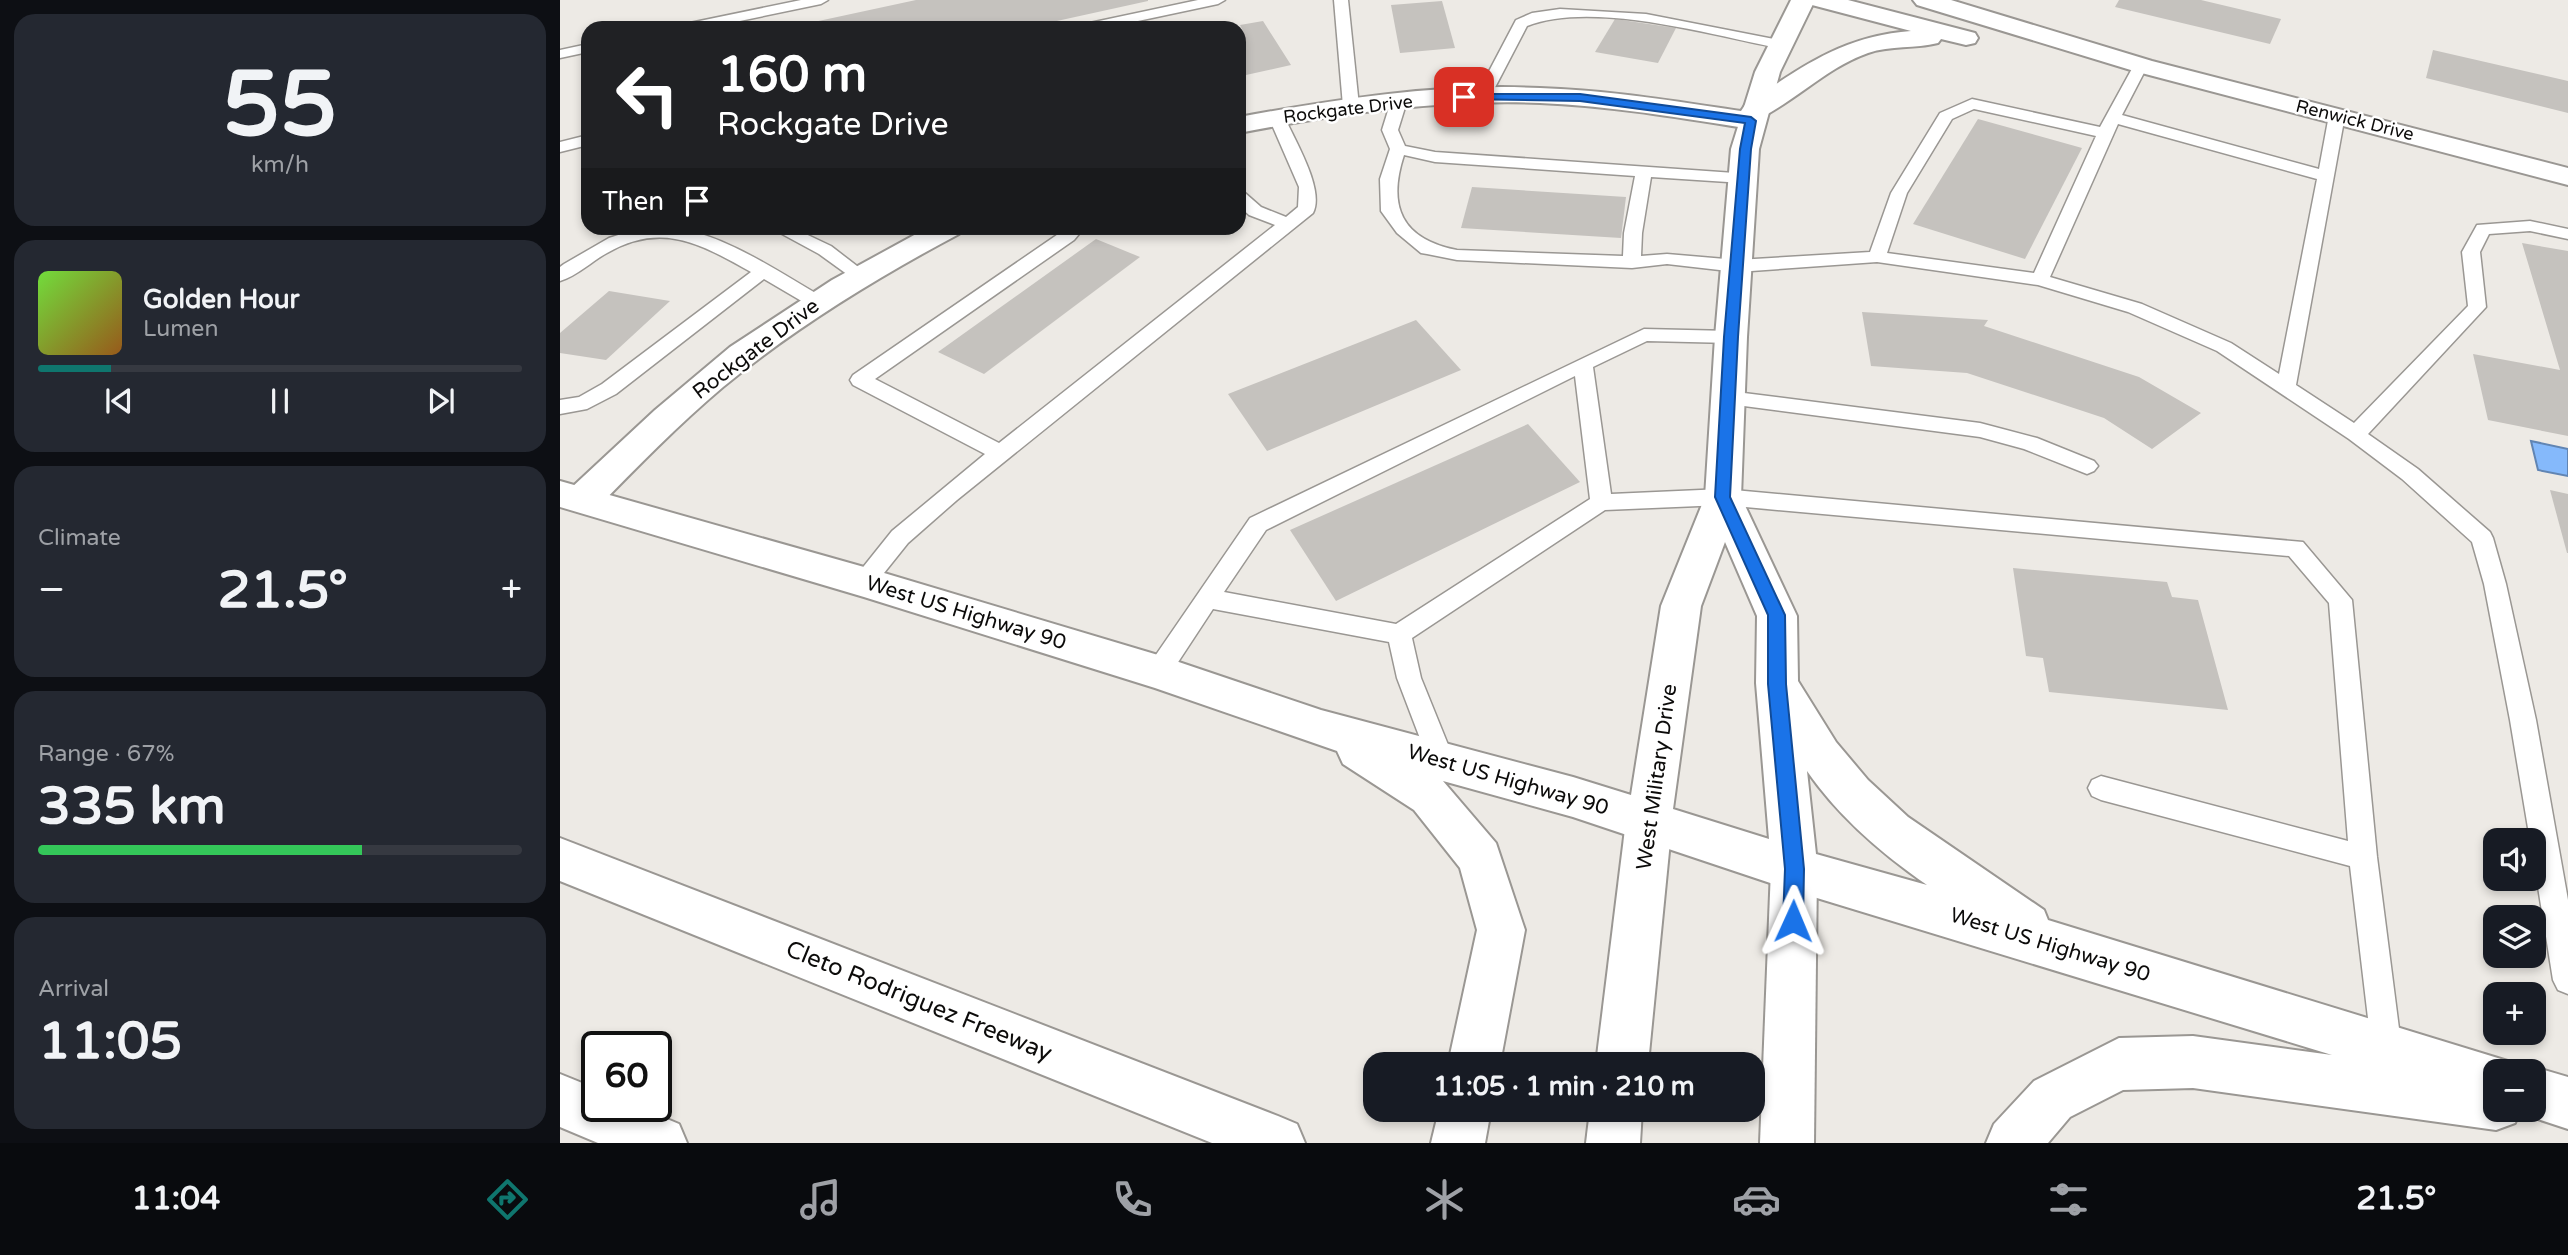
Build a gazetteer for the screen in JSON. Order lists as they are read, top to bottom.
{
  "streets": {
    "main road": [
      "Rockgate Drive",
      "Renwick Drive",
      "West US Highway 90",
      "West Military Drive",
      "Cleto Rodriguez Freeway"
    ]
  },
  "crossings": [
    ["Rockgate Drive", "Renwick Drive"],
    ["Rockgate Drive", "West US Highway 90"],
    ["Rockgate Drive", "West Military Drive"],
    ["Renwick Drive", "West Military Drive"],
    ["West US Highway 90", "West Military Drive"]
  ],
  "page": {
    "tile": [
      ["55", "km/h"],
      "Climate",
      ["Range · 67%", "335 km"],
      ["Arrival", "11:05"]
    ],
    "turn": ["160 m", "Rockgate Drive"],
    "then": "Then",
    "song": ["Golden Hour", "Lumen"],
    "heat": ["−", "21.5°", "+"],
    "map_buttons": ["+", "−"],
    "limit": "60",
    "trip": "11:05 · 1 min · 210 m",
    "tabs": ["11:04", "21.5°"]
  }
}
